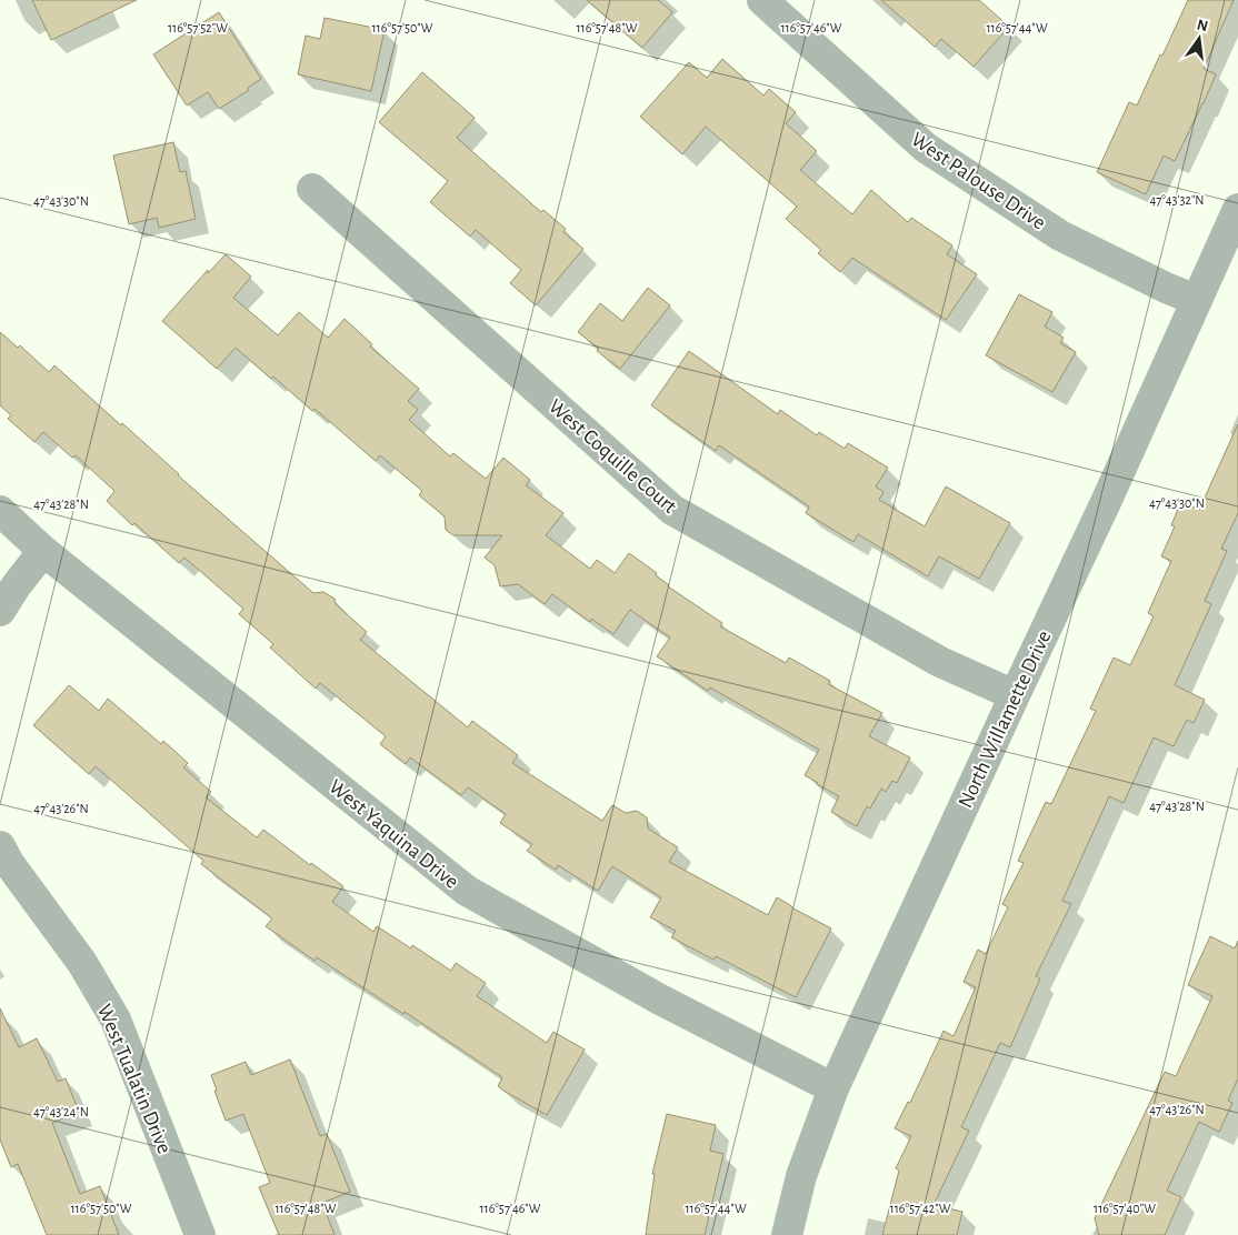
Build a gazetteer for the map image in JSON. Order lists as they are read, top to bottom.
{
  "streets": {
    "street": [
      "West Palouse Drive",
      "West Coquille Court",
      "North Willamette Drive",
      "West Yaquina Drive",
      "West Tualatin Drive"
    ]
  },
  "crossings": [
    ["West Palouse Drive", "North Willamette Drive"],
    ["West Coquille Court", "North Willamette Drive"],
    ["North Willamette Drive", "West Yaquina Drive"]
  ],
  "north": "top",
  "coordinates": [
    "116°57'52\"W",
    "116°57'50\"W",
    "116°57'48\"W",
    "116°57'46\"W",
    "116°57'44\"W",
    "47°43'32\"N",
    "47°43'30\"N",
    "47°43'28\"N",
    "47°43'26\"N",
    "47°43'24\"N",
    "116°57'42\"W",
    "116°57'40\"W"
  ]
}
